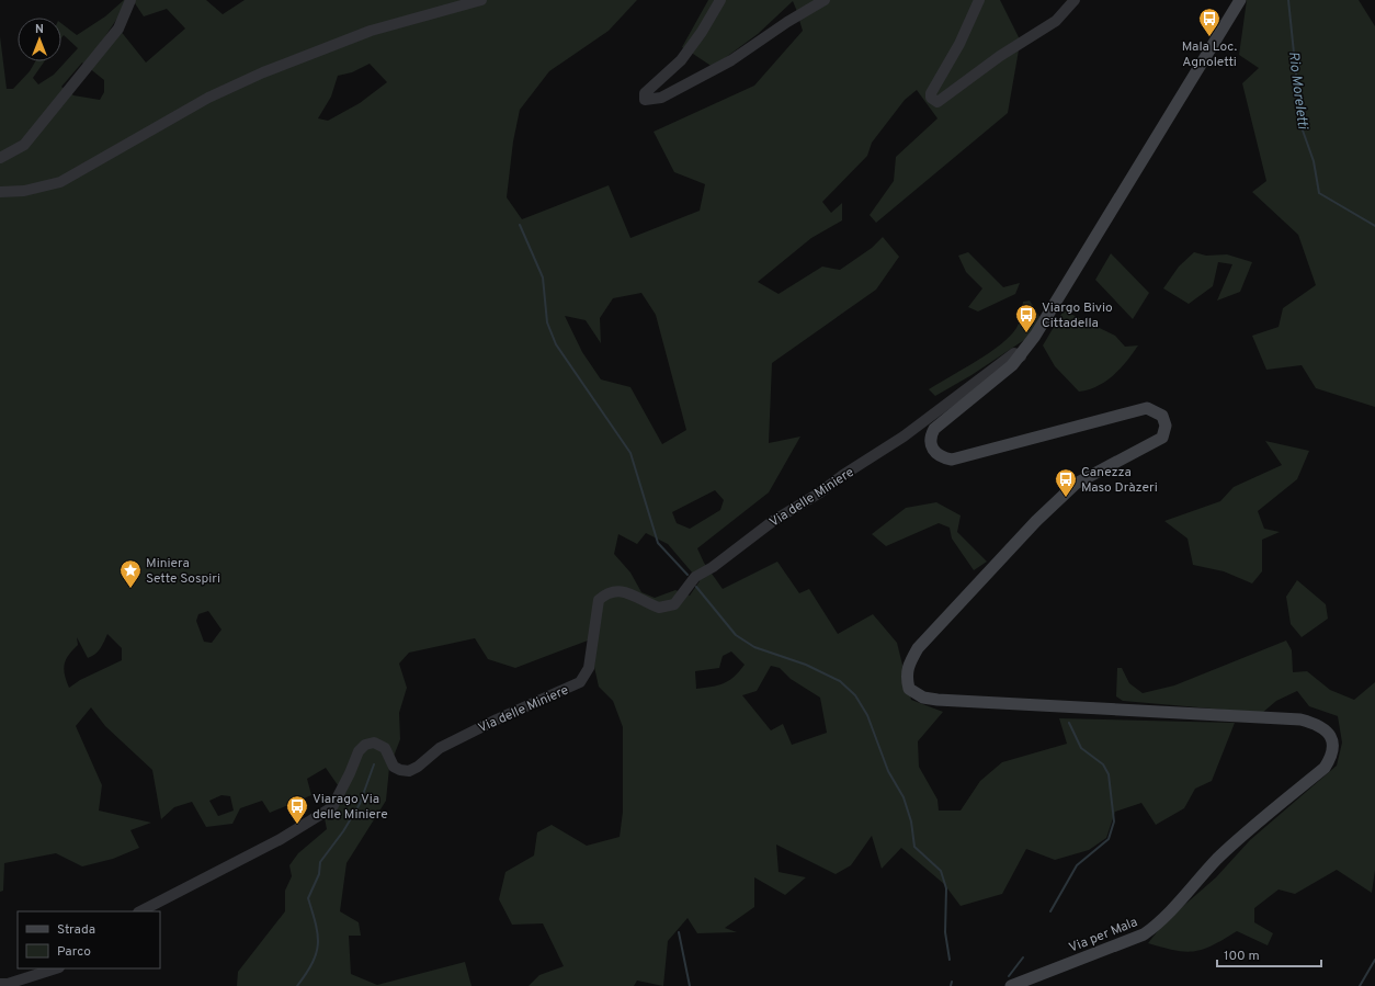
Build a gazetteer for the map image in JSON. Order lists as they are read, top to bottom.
{
  "streets": {
    "main road": ["Via per Mala"],
    "street": ["Via delle Miniere"]
  },
  "crossings": [
    ["Via delle Miniere", "Via per Mala"]
  ],
  "water": ["Rio Moreletti"],
  "places": {
    "bus stop": [
      "Mala Loc. Agnoletti",
      "Viargo Bivio Cittadella",
      "Canezza Maso Dràzeri",
      "Viarago Via delle Miniere"
    ],
    "place": ["Miniera Sette Sospiri"]
  },
  "legend": ["Strada", "Parco"],
  "scale_bar": "100 m",
  "north": "top"
}
